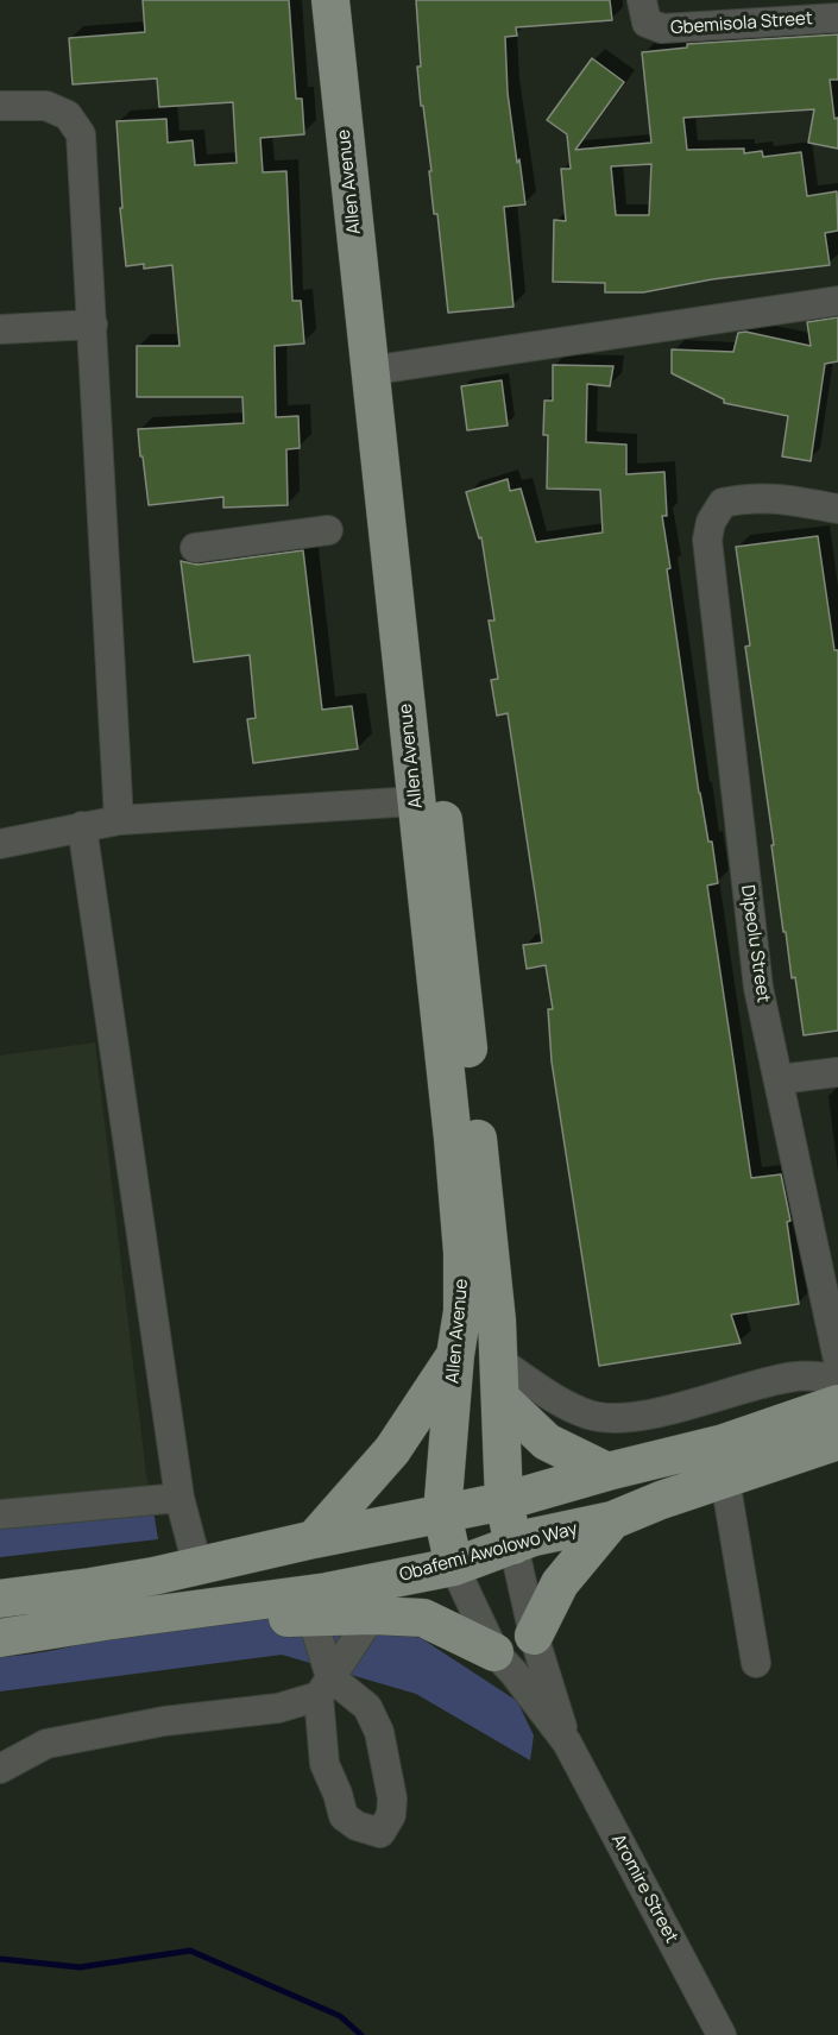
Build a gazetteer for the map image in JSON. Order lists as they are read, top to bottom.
{
  "streets": {
    "main road": ["Allen Avenue", "Obafemi Awolowo Way"],
    "street": ["Gbemisola Street", "Dipeolu Street", "Aromire Street"]
  },
  "crossings": [
    ["Allen Avenue", "Obafemi Awolowo Way"],
    ["Allen Avenue", "Aromire Street"],
    ["Obafemi Awolowo Way", "Aromire Street"]
  ]
}
